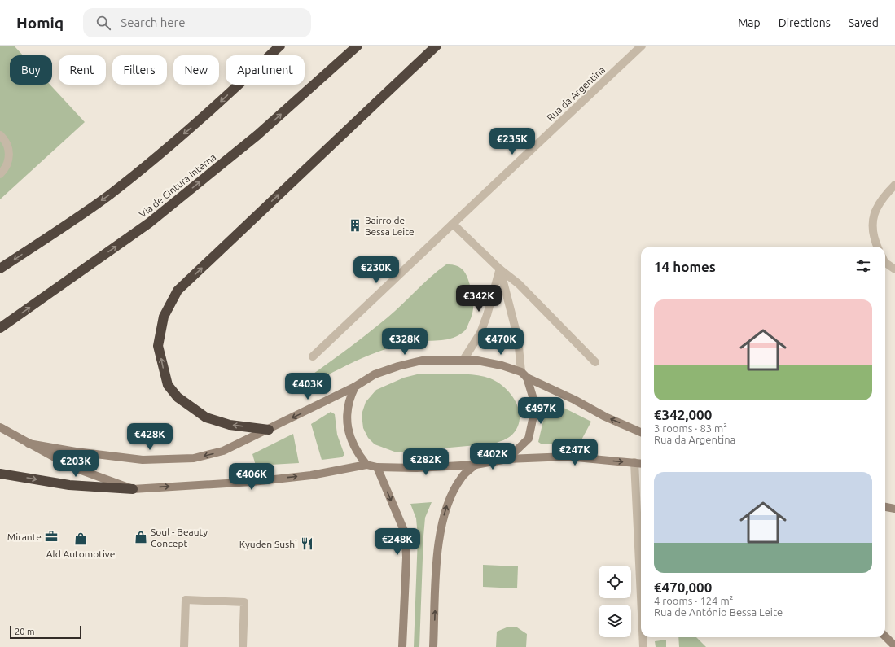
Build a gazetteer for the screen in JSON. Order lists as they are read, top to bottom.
{
  "streets": {
    "highway": ["Via de Cintura Interna"],
    "street": ["Rua da Argentina"]
  },
  "places": {
    "building": ["Bairro de Bessa Leite"],
    "office": ["Mirante"],
    "shop": ["Soul - Beauty Concept", "Ald Automotive"],
    "restaurant": ["Kyuden Sushi"]
  },
  "scale_bar": "20 m",
  "page": {
    "header": "Homiq",
    "search": "Search here",
    "nav": ["Map", "Directions", "Saved"],
    "chip": [
      "Buy",
      "Rent",
      "Filters",
      "New",
      "Apartment"
    ],
    "price": [
      "€235K",
      "€230K",
      "€342K",
      "€328K",
      "€470K",
      "€403K",
      "€497K",
      "€428K",
      "€247K",
      "€402K",
      "€282K",
      "€203K",
      "€406K",
      "€248K"
    ],
    "heading": "14 homes",
    "list": [
      {
        "name": "€342,000",
        "note": "3 rooms · 83 m² · Rua da Argentina"
      },
      {
        "name": "€470,000",
        "note": "4 rooms · 124 m² · Rua de António Bessa Leite"
      }
    ],
    "scale": "20 m"
  }
}
